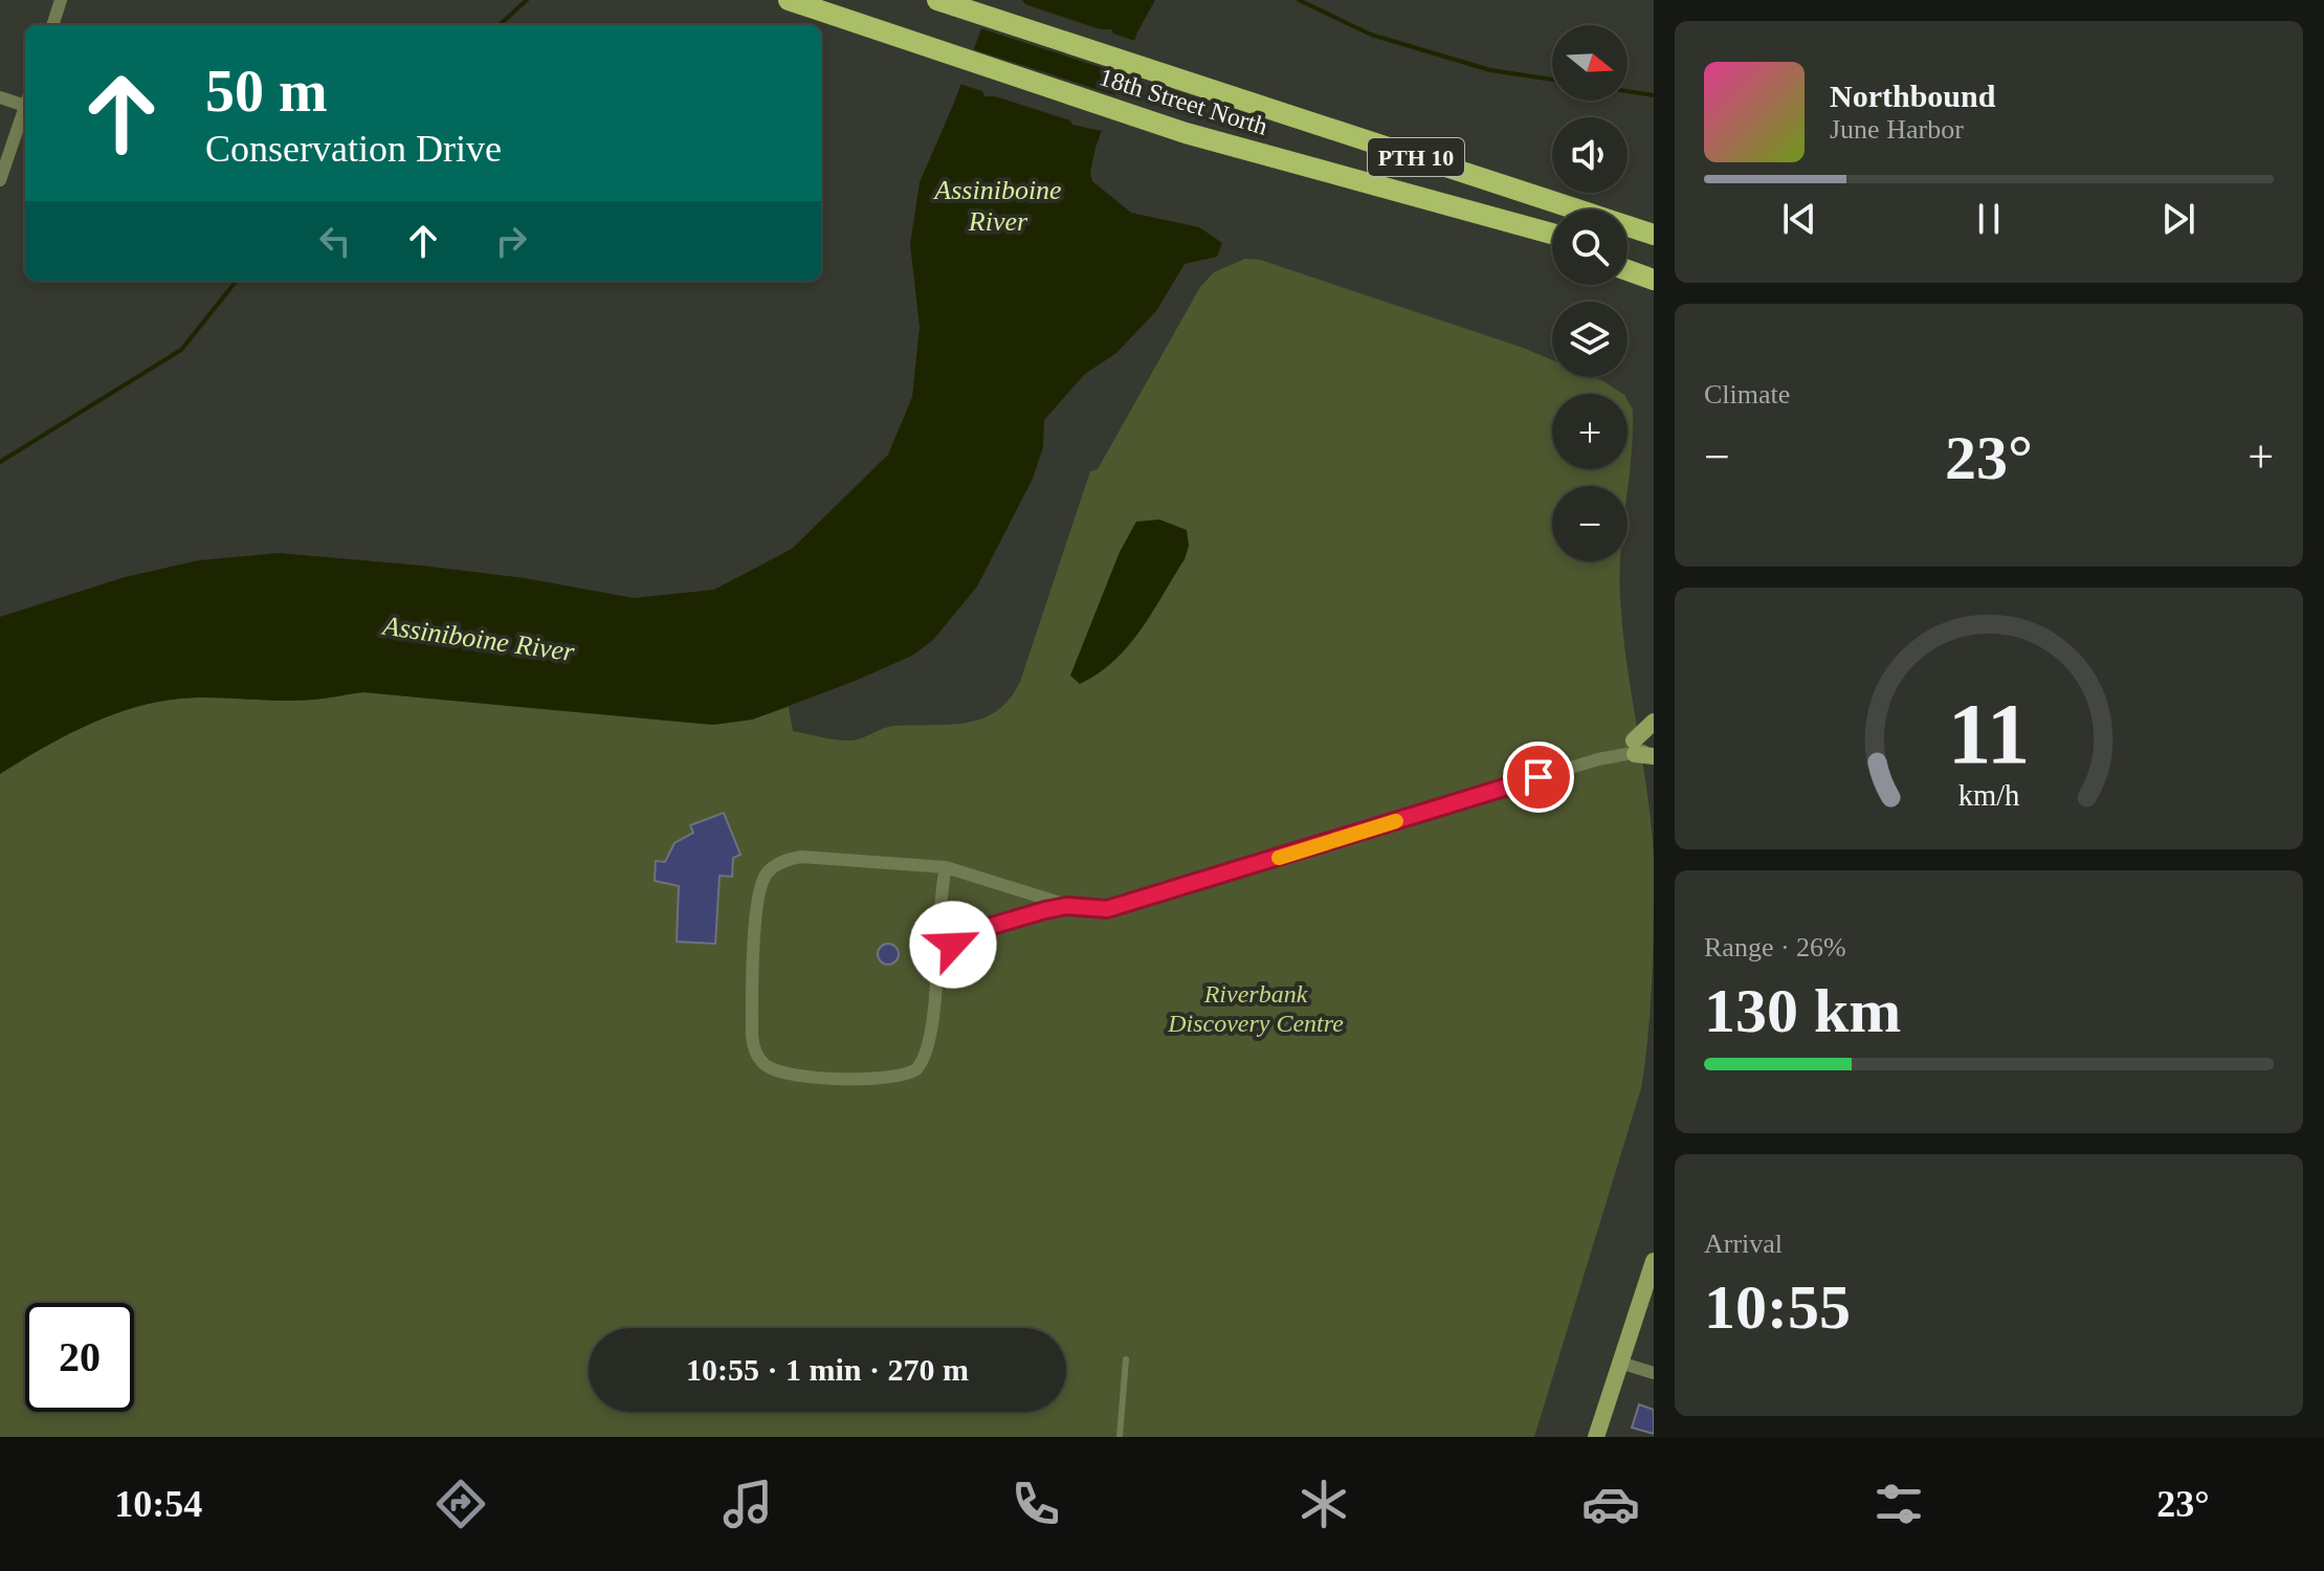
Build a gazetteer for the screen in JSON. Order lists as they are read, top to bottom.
{
  "streets": {
    "main road": ["18th Street North", "PTH 10"]
  },
  "water": ["Assiniboine River"],
  "parks": ["Riverbank Discovery Centre"],
  "north": "right",
  "page": {
    "map_buttons": ["+", "−"],
    "turn": ["50 m", "Conservation Drive"],
    "song": ["Northbound", "June Harbor"],
    "tile": [
      "Climate",
      ["Range · 26%", "130 km"],
      ["Arrival", "10:55"]
    ],
    "heat": ["−", "23°", "+"],
    "limit": "20",
    "trip": "10:55 · 1 min · 270 m",
    "tabs": ["10:54", "23°"],
    "gauge": ["11", "km/h"]
  }
}
